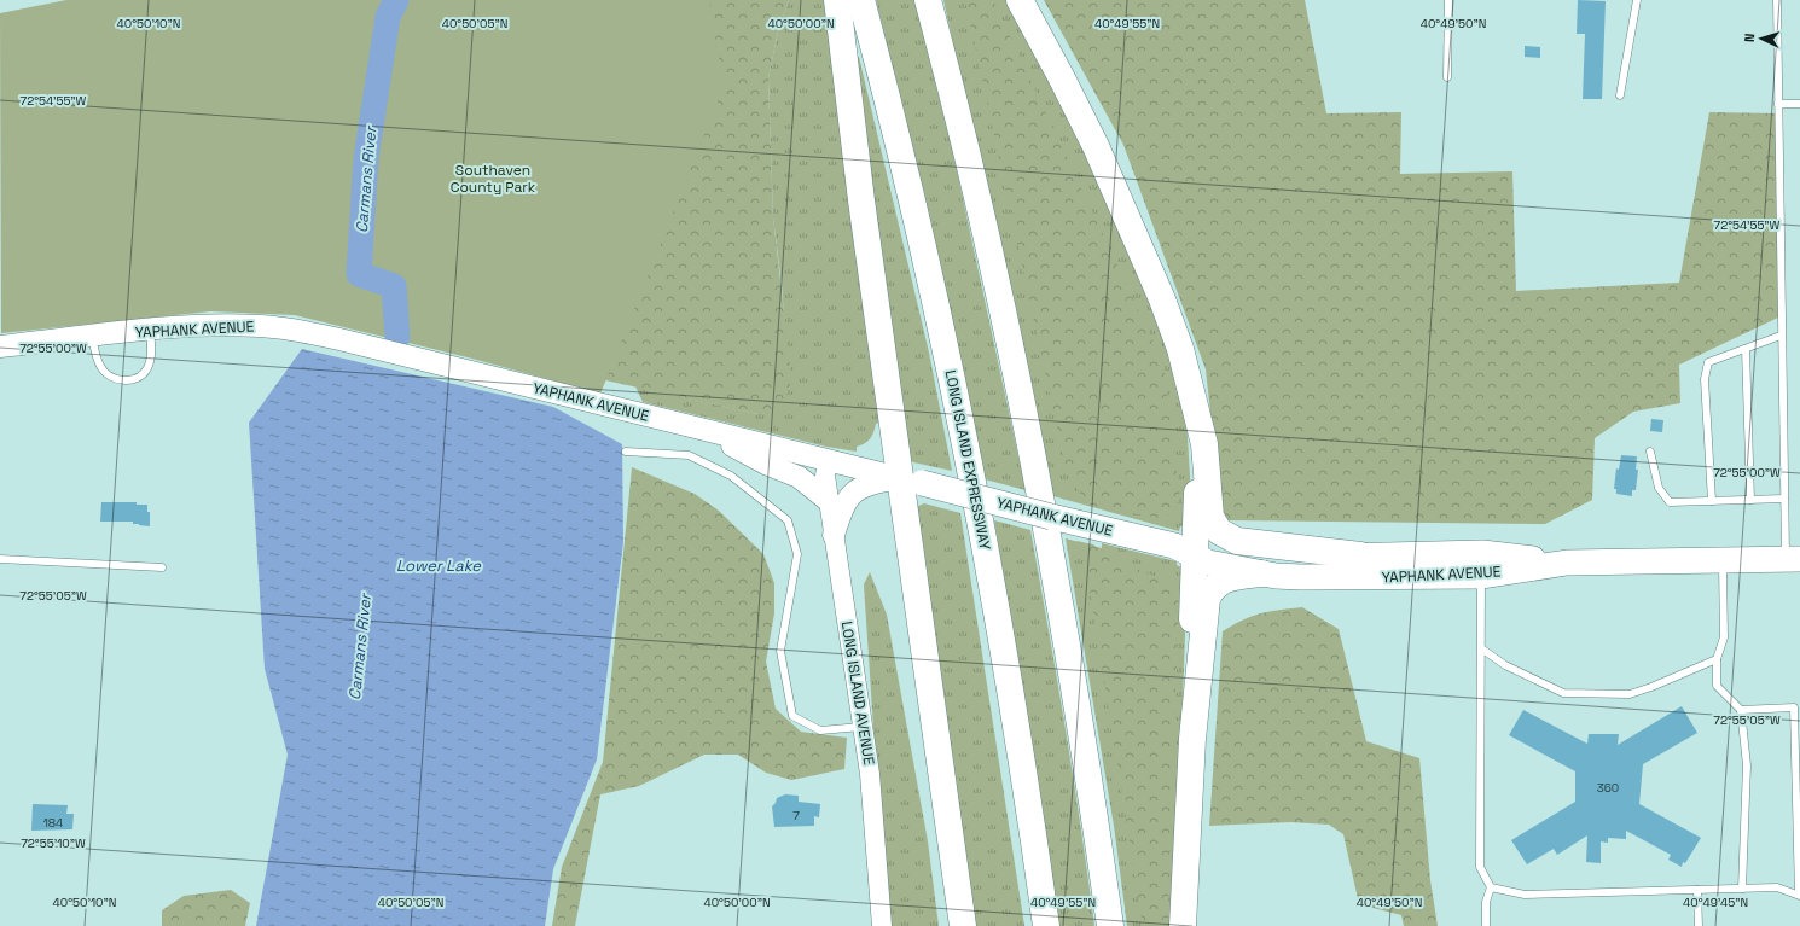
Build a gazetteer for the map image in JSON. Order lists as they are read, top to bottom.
{
  "streets": {
    "highway": ["LONG ISLAND EXPRESSWAY"],
    "main road": ["YAPHANK AVENUE"],
    "street": ["LONG ISLAND AVENUE"]
  },
  "crossings": [
    ["YAPHANK AVENUE", "LONG ISLAND AVENUE"]
  ],
  "water": ["Carmans River", "Lower Lake"],
  "parks": ["Southaven County Park"],
  "house_numbers": ["360", "7", "184"],
  "north": "left",
  "coordinates": [
    "40°50'10\"N",
    "40°50'05\"N",
    "40°50'00\"N",
    "40°49'55\"N",
    "40°49'50\"N",
    "72°54'55\"W",
    "72°55'00\"W",
    "72°55'05\"W",
    "72°55'10\"W",
    "40°49'45\"N"
  ]
}
